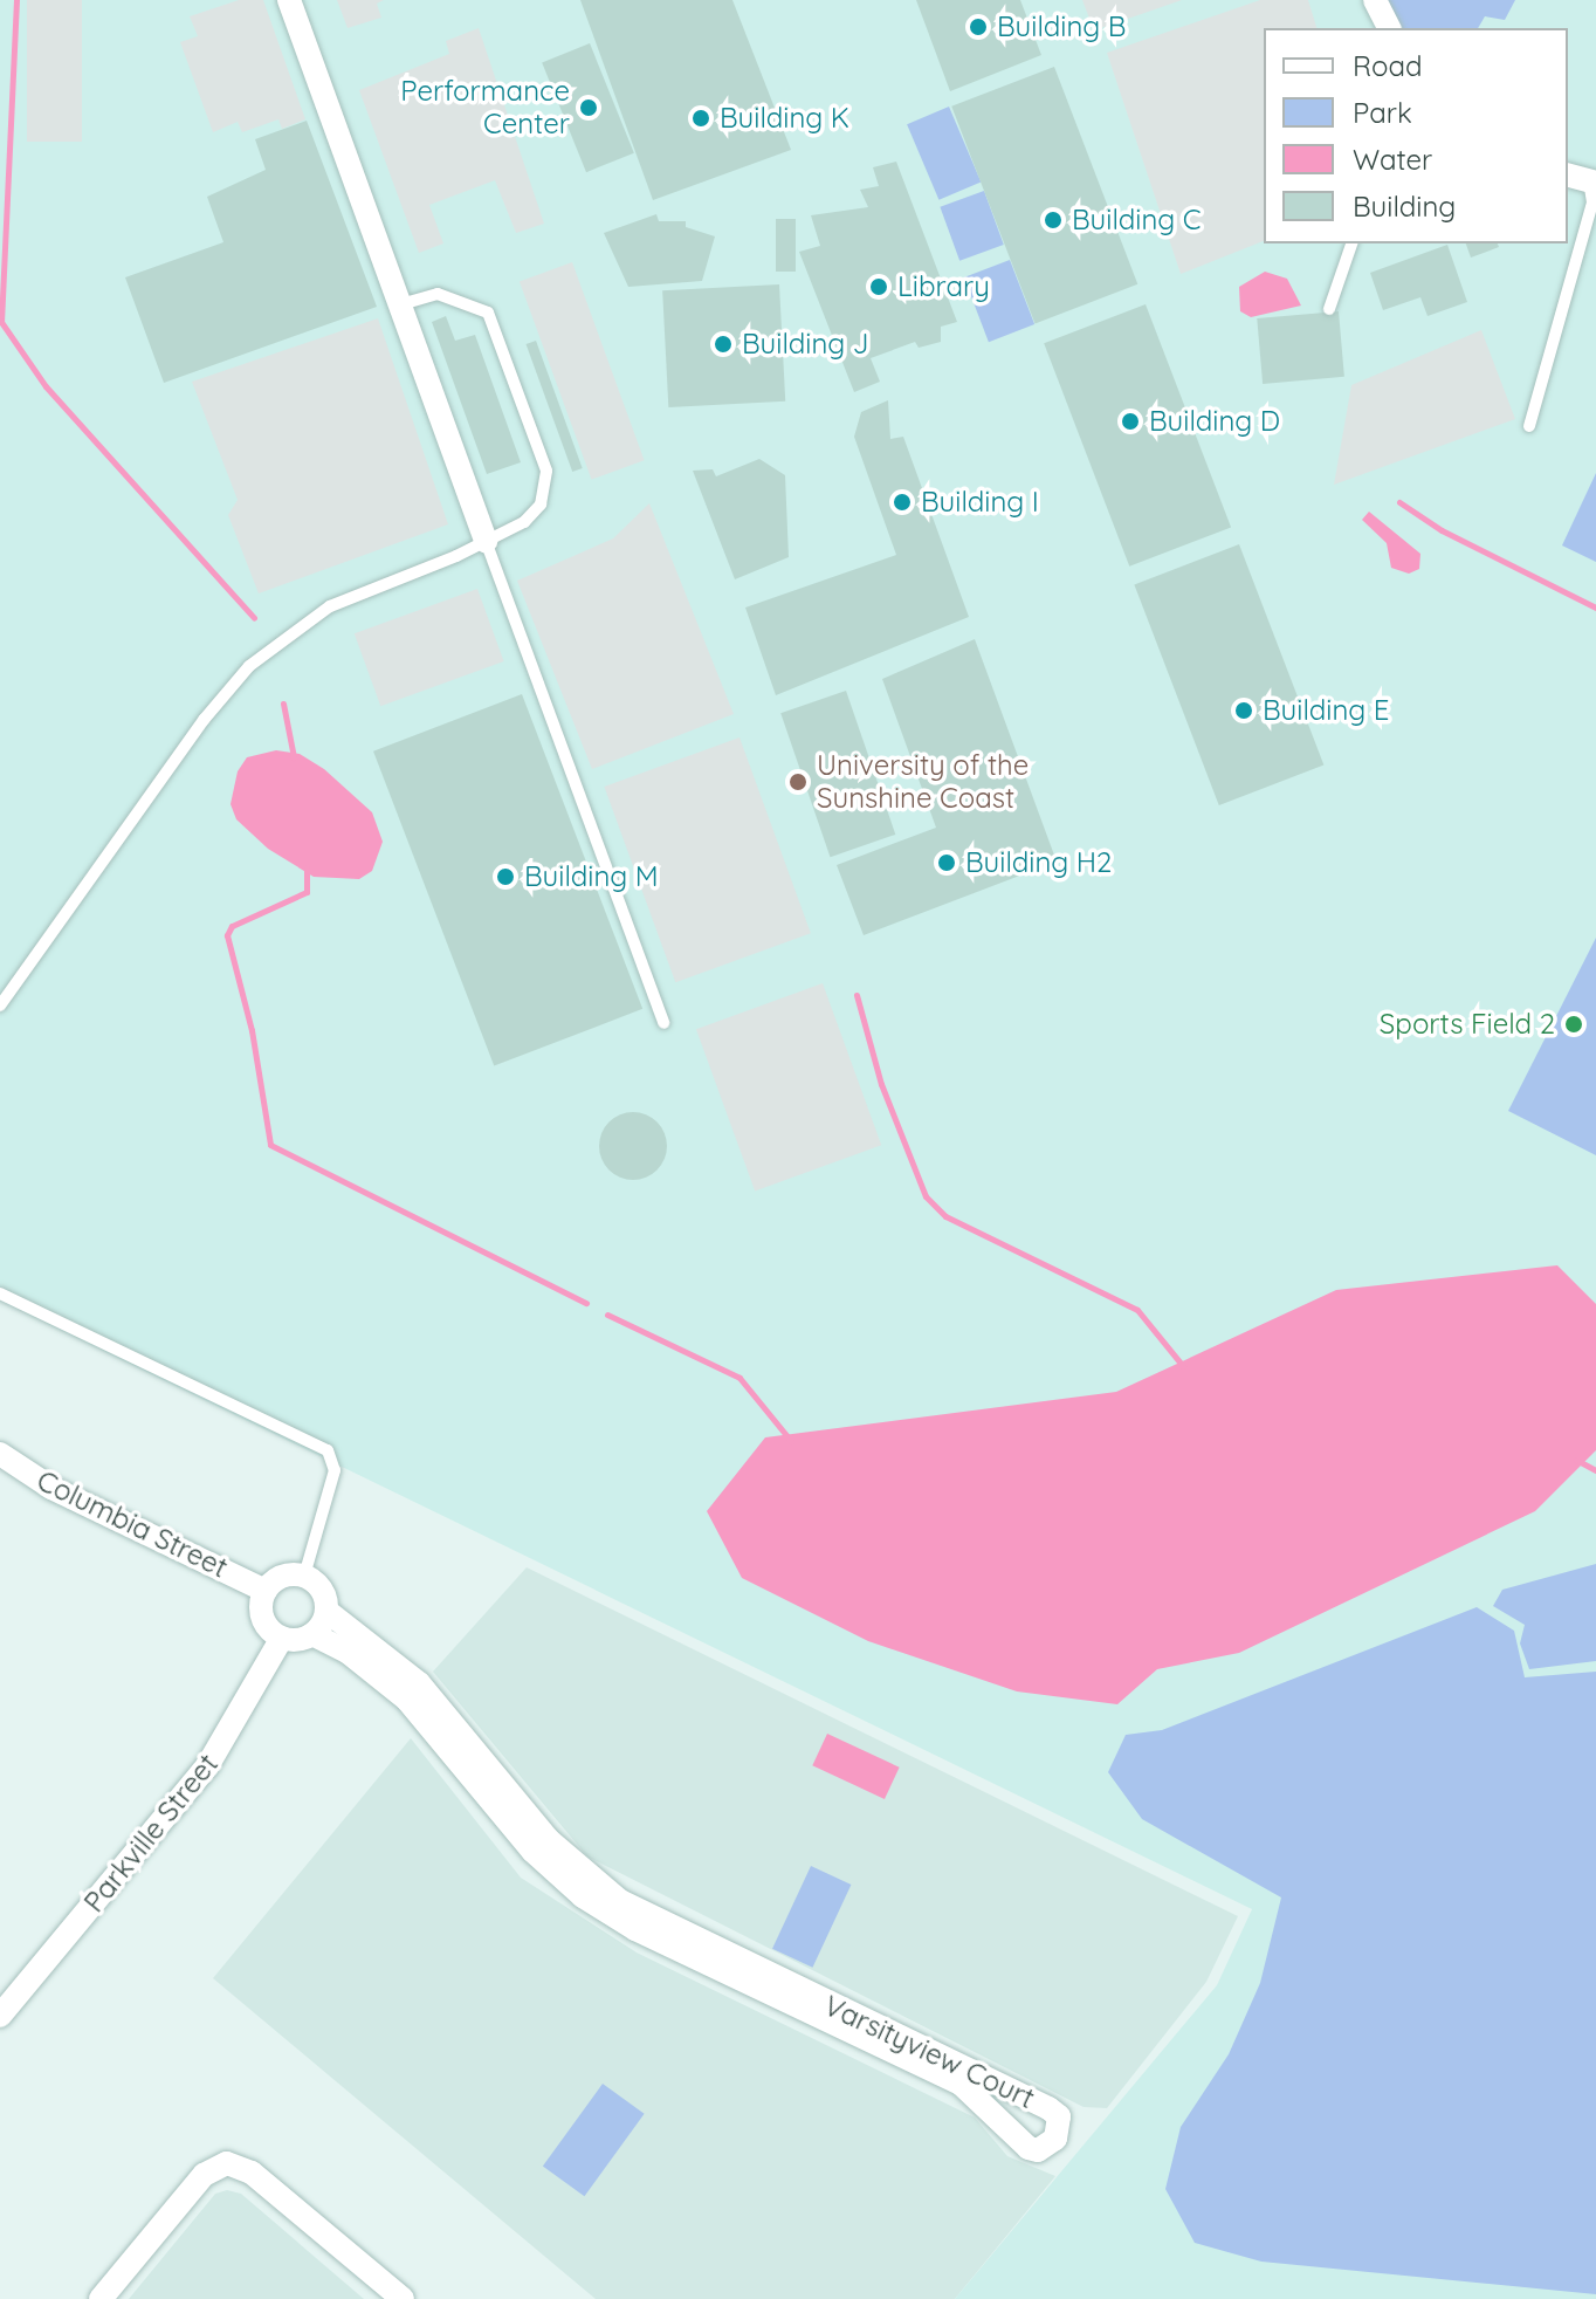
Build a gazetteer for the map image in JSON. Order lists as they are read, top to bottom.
{
  "streets": {
    "street": ["Columbia Street", "Parkville Street", "Varsityview Court"]
  },
  "crossings": [
    ["Columbia Street", "Parkville Street"],
    ["Columbia Street", "Varsityview Court"],
    ["Parkville Street", "Varsityview Court"]
  ],
  "places": [
    "Building B",
    "Performance Center",
    "Building K",
    "Building C",
    "Library",
    "Building J",
    "Building D",
    "Building I",
    "Building E",
    "University of the Sunshine Coast",
    "Building H2",
    "Building M",
    "Sports Field 2"
  ],
  "legend": [
    "Road",
    "Park",
    "Water",
    "Building"
  ]
}
